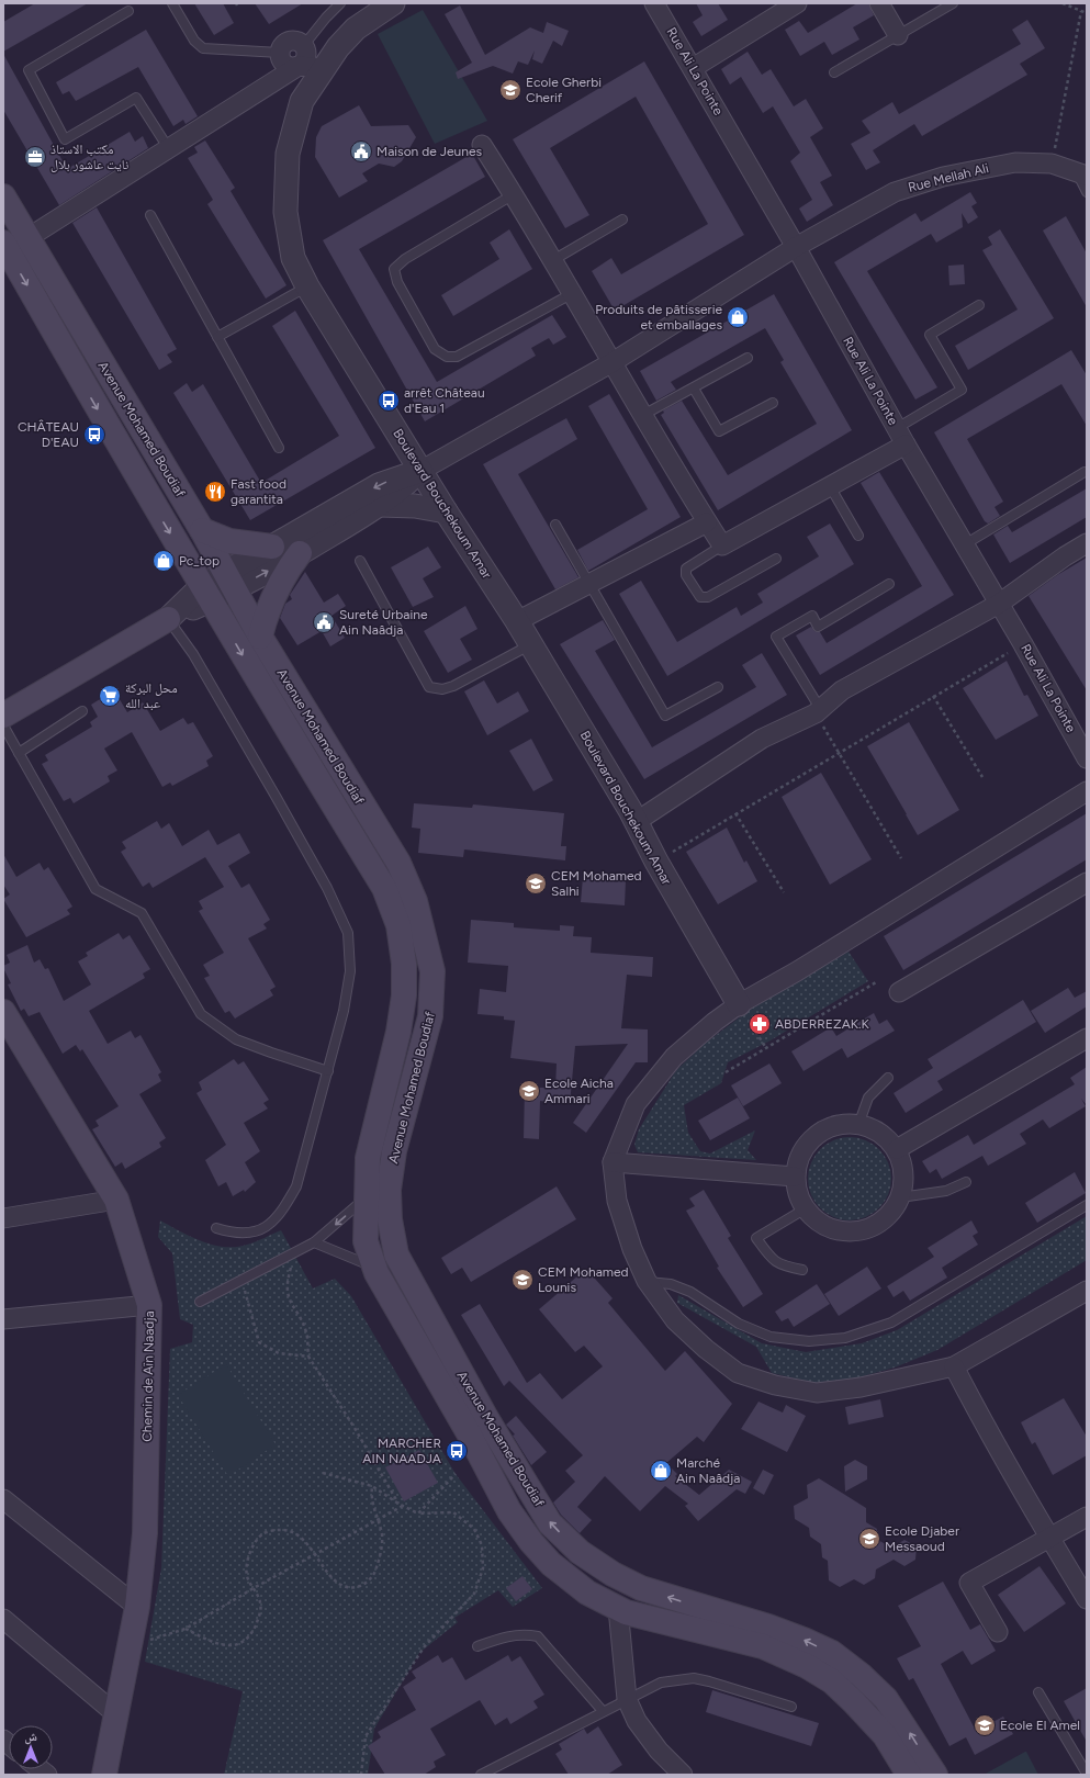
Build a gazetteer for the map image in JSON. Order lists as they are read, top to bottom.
{
  "streets": {
    "main road": ["Avenue Mohamed Boudiaf", "Chemin de Aïn Naadja"],
    "street": ["Rue Ali La Pointe", "Rue Mellah Ali", "Boulevard Bouchekoum Amar"]
  },
  "crossings": [
    ["Rue Ali La Pointe", "Rue Mellah Ali"],
    ["Rue Mellah Ali", "Boulevard Bouchekoum Amar"]
  ],
  "places": {
    "school or university": [
      "Ecole Gherbi Cherif",
      "CEM Mohamed Salhi",
      "Ecole Aicha Ammari",
      "CEM Mohamed Lounis",
      "Ecole Djaber Messaoud",
      "Ecole El Amel"
    ],
    "public building": ["Maison de Jeunes", "Sureté Urbaine Ain Naâdja"],
    "office": ["مكتب الاستاذ نايت عاشور بلال"],
    "shop": ["Produits de pâtisserie et emballages", "Pc_top", "Marché Ain Naâdja"],
    "bus stop": ["arrêt Château d'Eau 1", "CHÂTEAU D'EAU", "MARCHER AIN NAADJA"],
    "restaurant": ["Fast food garantita"],
    "supermarket": ["محل البركة عبد الله"],
    "pharmacy": ["ABDERREZAK.K"]
  },
  "north": "top"
}
